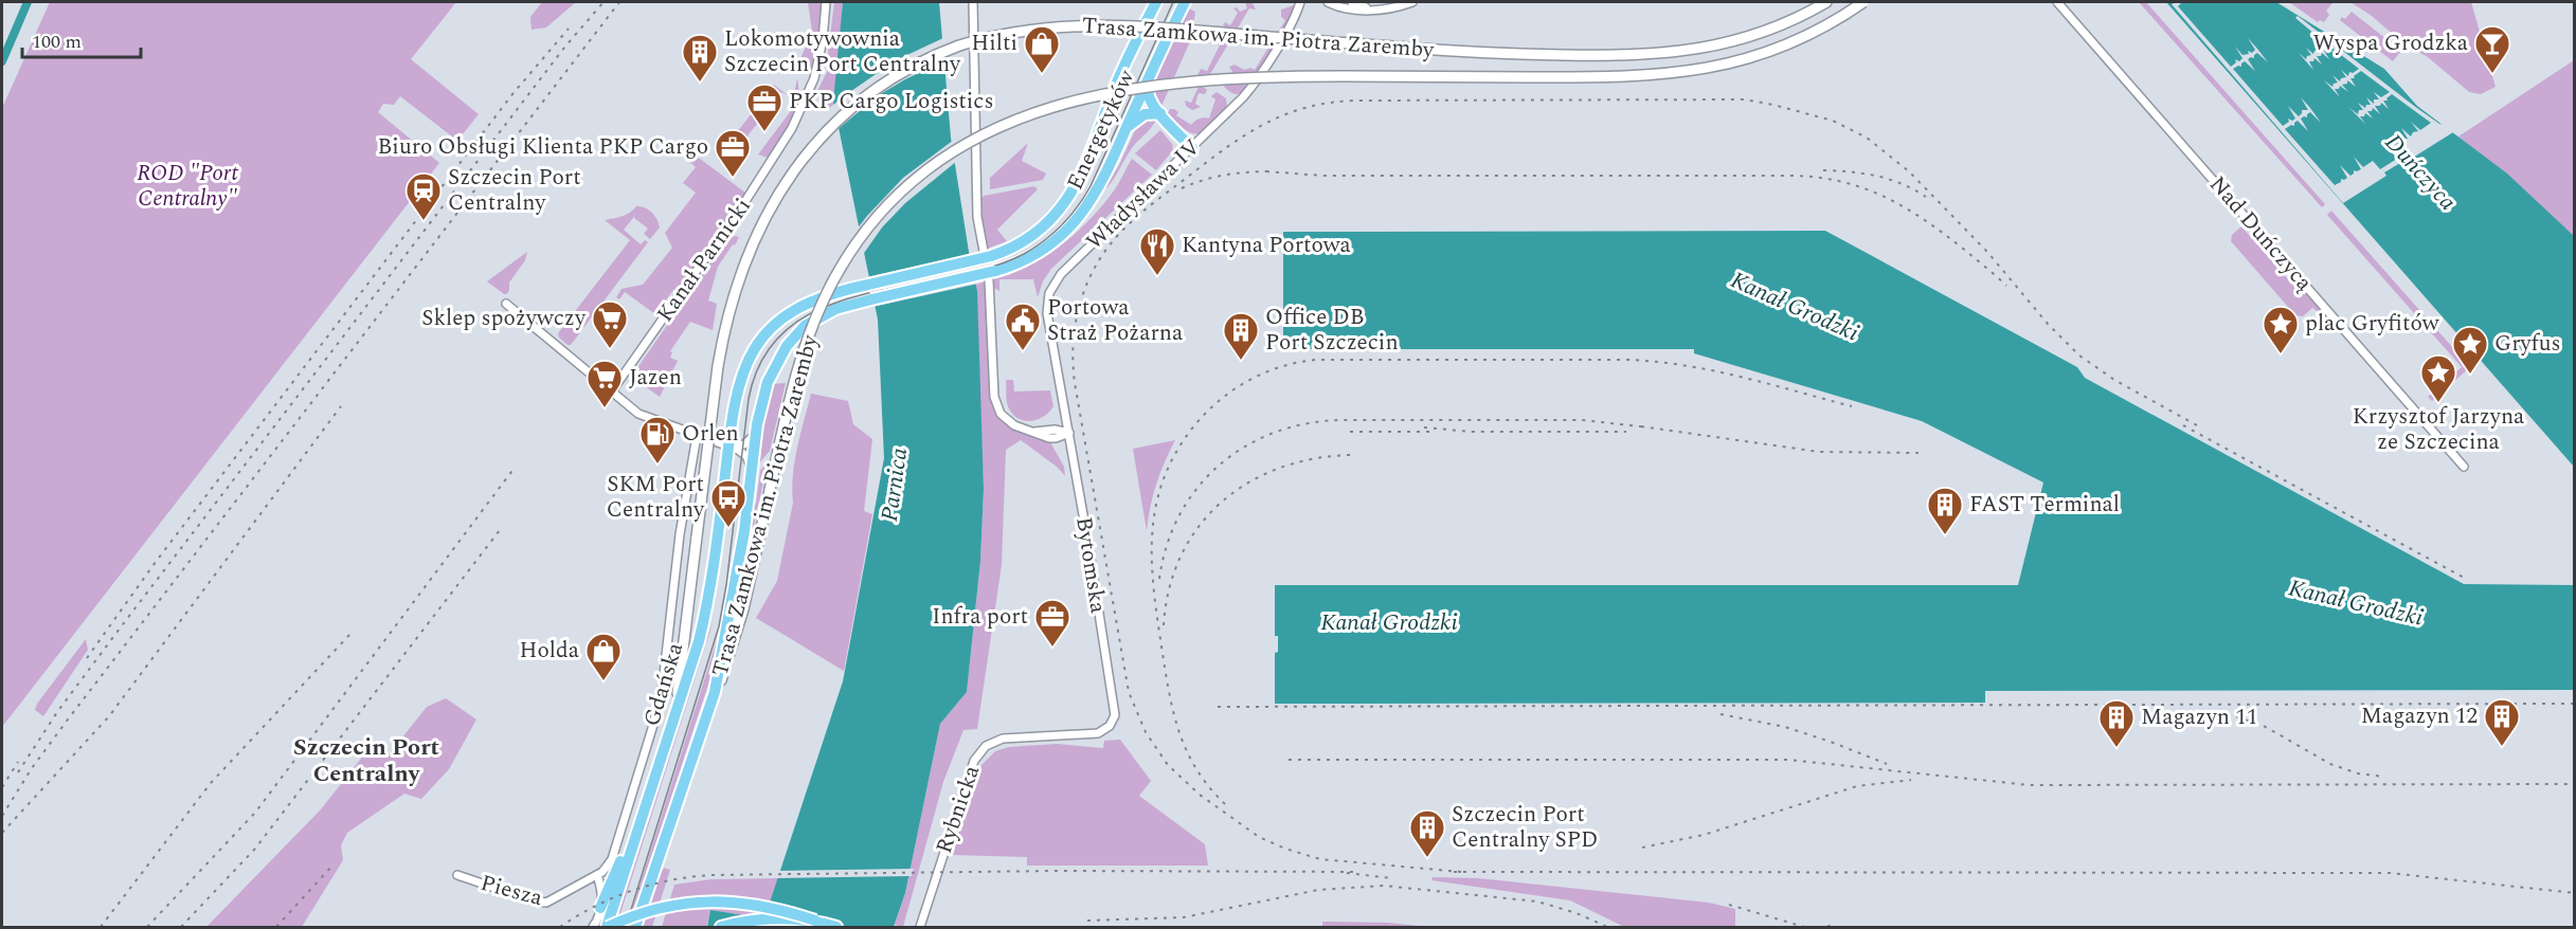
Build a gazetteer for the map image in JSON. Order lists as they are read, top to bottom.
{
  "streets": {
    "main road": ["Trasa Zamkowa im. Piotra Zaremby", "Energetyków", "Gdańska"],
    "street": [
      "Władysława IV",
      "Nad Duńczycą",
      "Kanał Parnicki",
      "Bytomska",
      "Rybnicka",
      "Piesza"
    ]
  },
  "crossings": [
    ["Trasa Zamkowa im. Piotra Zaremby", "Gdańska"],
    ["Energetyków", "Gdańska"],
    ["Władysława IV", "Bytomska"],
    ["Bytomska", "Rybnicka"],
    ["Gdańska", "Piesza"]
  ],
  "districts": ["Szczecin Port Centralny"],
  "water": ["Duńczyca", "Kanał Grodzki", "Parnica"],
  "parks": ["ROD \"Port Centralny\""],
  "places": {
    "shop": ["Hilti", "Holda"],
    "bar": ["Wyspa Grodzka"],
    "building": [
      "Lokomotywownia Szczecin Port Centralny",
      "Office DB Port Szczecin",
      "FAST Terminal",
      "Magazyn 12",
      "Magazyn 11",
      "Szczecin Port Centralny SPD"
    ],
    "office": ["PKP Cargo Logistics", "Biuro Obsługi Klienta PKP Cargo", "Infra port"],
    "station": ["Szczecin Port Centralny"],
    "restaurant": ["Kantyna Portowa"],
    "supermarket": ["Sklep spożywczy", "Jazen"],
    "public building": ["Portowa Straż Pożarna"],
    "place": ["plac Gryfitów", "Gryfus", "Krzysztof Jarzyna ze Szczecina"],
    "fuel station": ["Orlen"],
    "bus stop": ["SKM Port Centralny"]
  },
  "scale_bar": "100 m"
}
